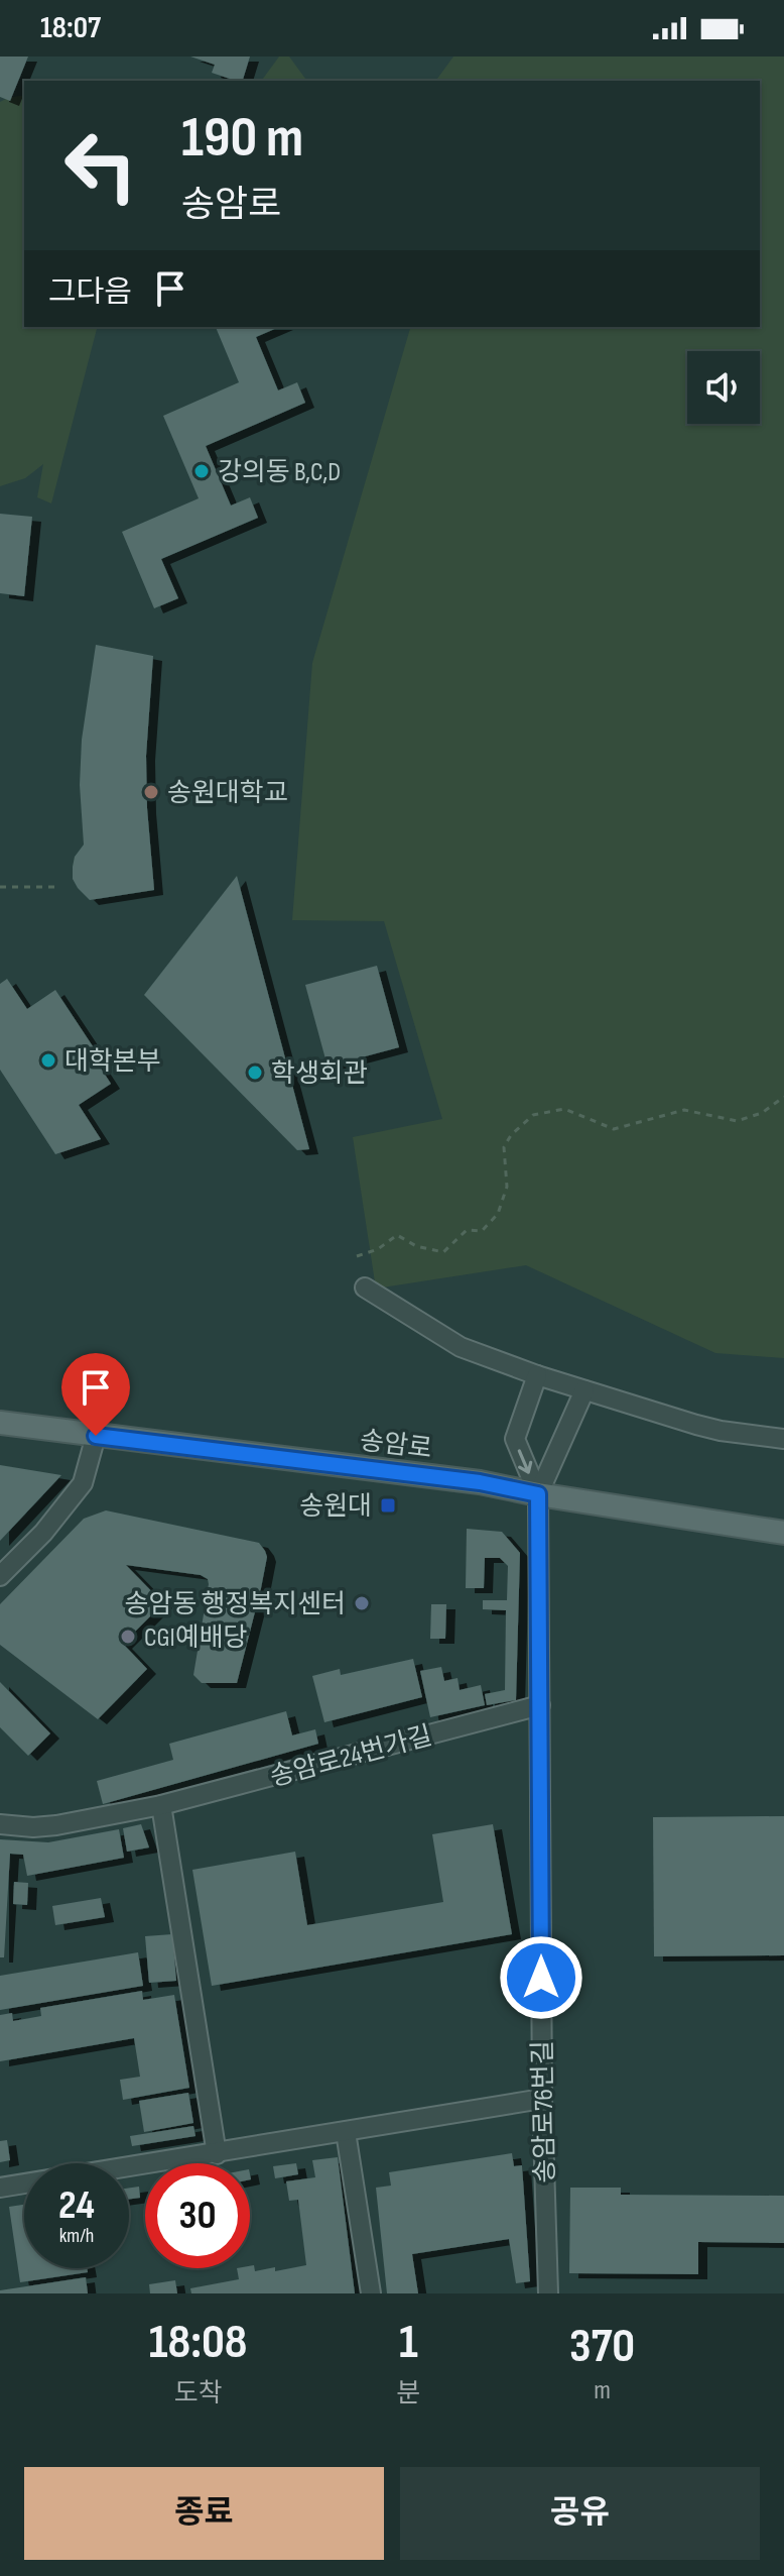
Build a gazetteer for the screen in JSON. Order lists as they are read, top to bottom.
{
  "streets": {
    "main road": ["송암로"],
    "street": ["송암로24번가길", "송암로76번길"]
  },
  "crossings": [
    ["송암로", "송암로76번길"],
    ["송암로24번가길", "송암로76번길"]
  ],
  "places": {
    "other": [
      "강의동 B,C,D",
      "송원대학교",
      "대학본부",
      "학생회관",
      "송암동 행정복지센터",
      "CGI예배당"
    ],
    "transit": ["송원대"]
  },
  "page": {
    "status": "18:07",
    "turn": ["190 m", "송암로"],
    "then": "그다음",
    "speed": "24 km/h",
    "limit": "30",
    "eta": [
      "18:08",
      "도착",
      "1",
      "분",
      "370",
      "m"
    ],
    "buttons": ["종료", "공유"]
  }
}
